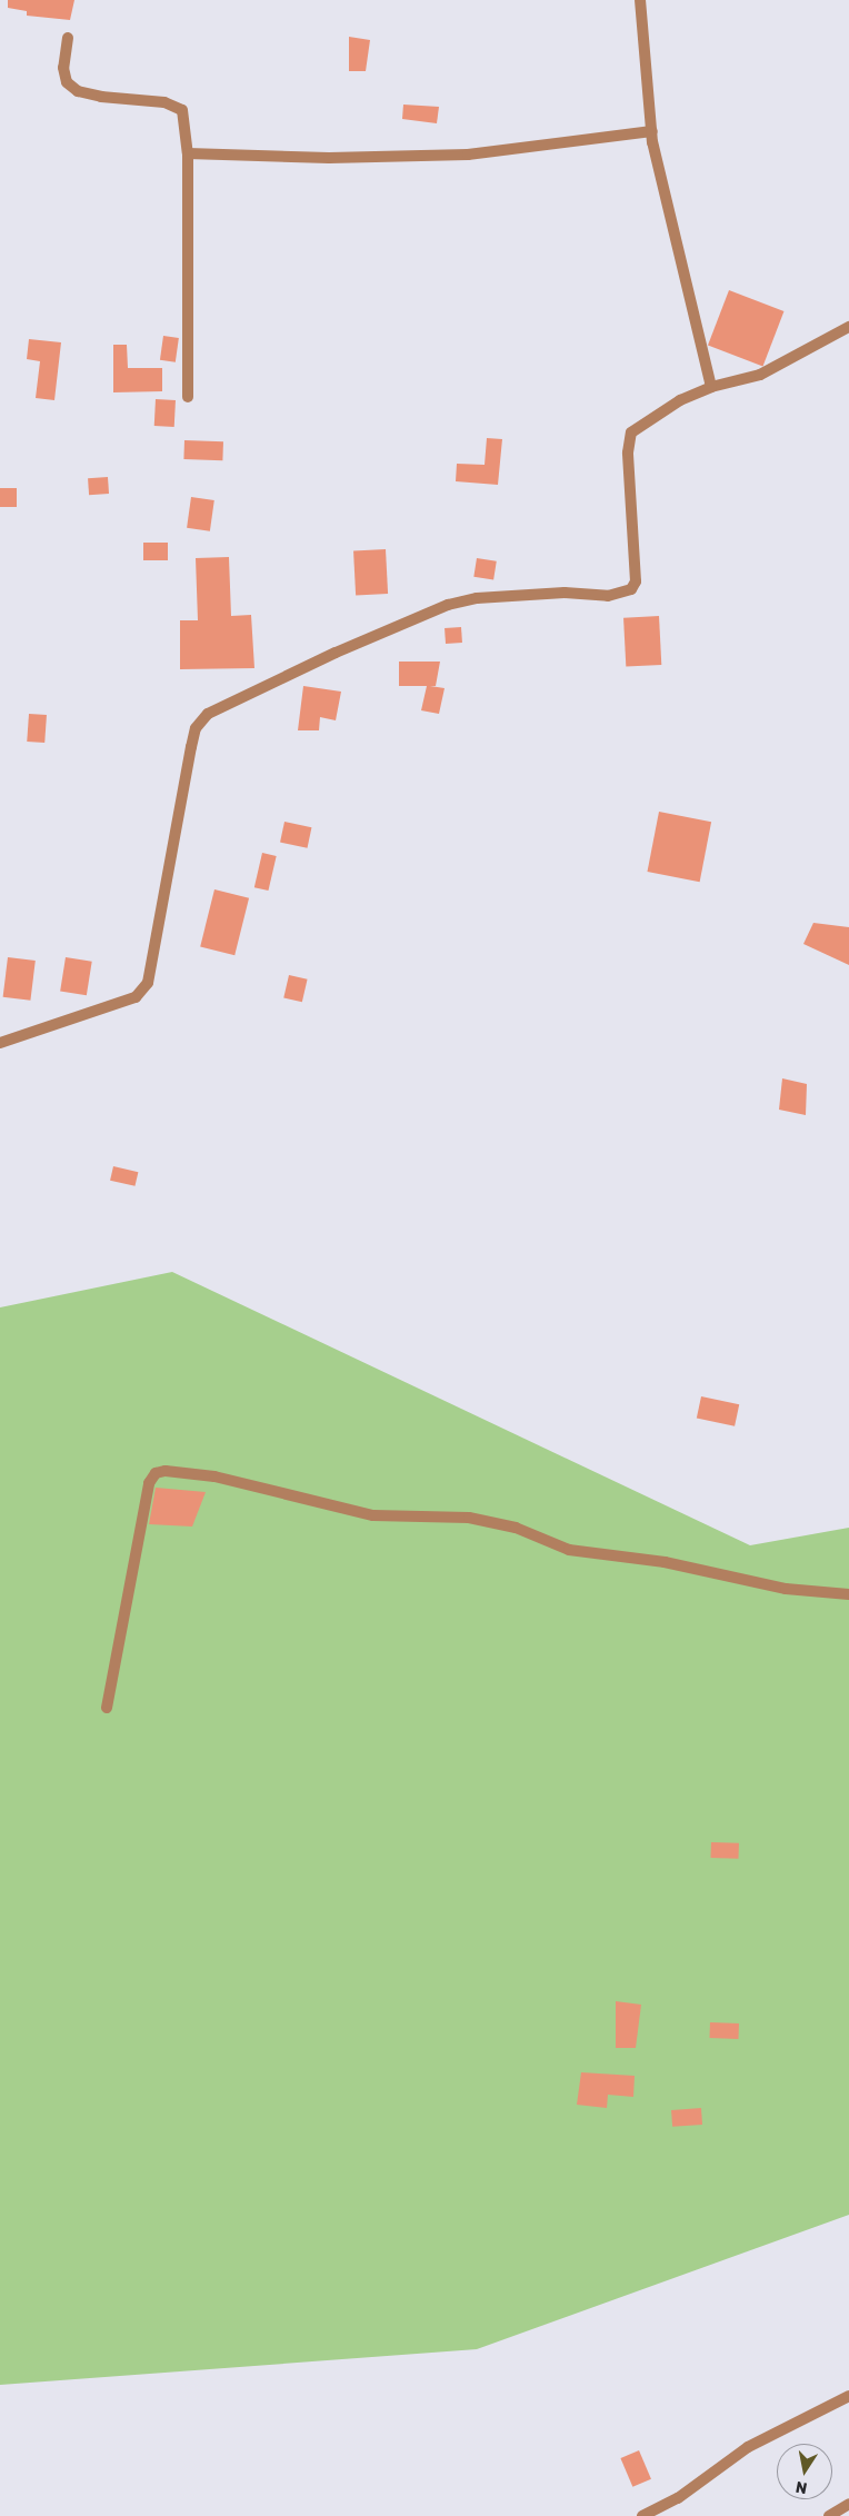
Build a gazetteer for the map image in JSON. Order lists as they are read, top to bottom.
{
  "north": "bottom"
}
